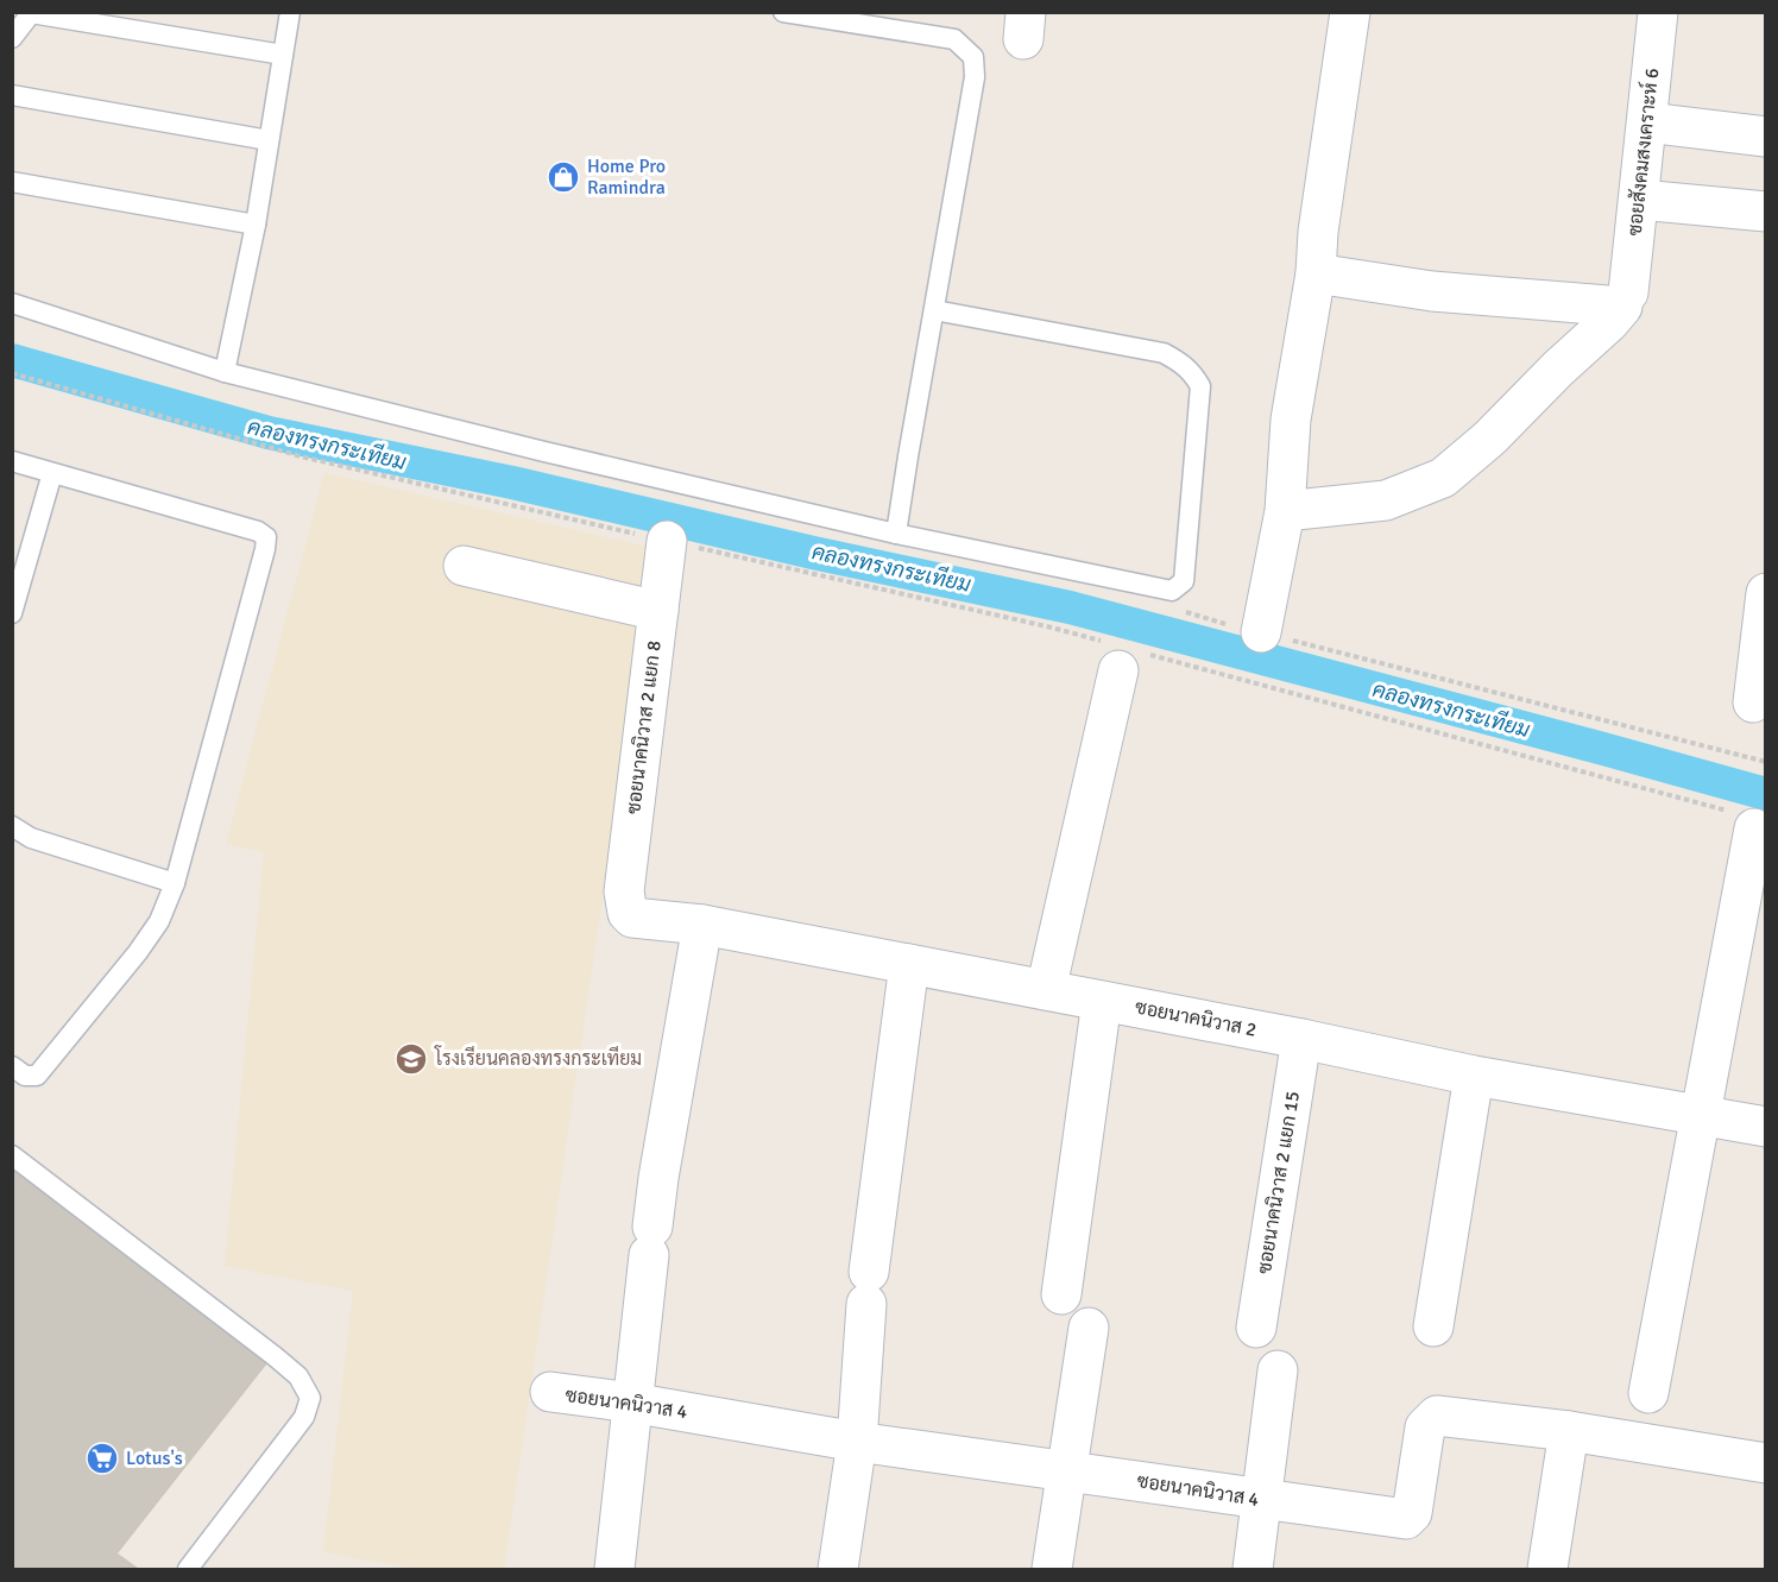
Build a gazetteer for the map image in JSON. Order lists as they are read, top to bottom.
{
  "streets": {
    "street": [
      "ซอยสังคมสงเคราะห์ 6",
      "ซอยนาคนิวาส 2 แยก 8",
      "ซอยนาคนิวาส 2",
      "ซอยนาคนิวาส 2 แยก 15",
      "ซอยนาคนิวาส 4"
    ]
  },
  "crossings": [
    ["ซอยนาคนิวาส 2 แยก 8", "ซอยนาคนิวาส 2"],
    ["ซอยนาคนิวาส 2", "ซอยนาคนิวาส 2 แยก 15"]
  ],
  "water": ["คลองทรงกระเทียม"],
  "places": {
    "shop": ["Home Pro Ramindra"],
    "school or university": ["โรงเรียนคลองทรงกระเทียม"],
    "supermarket": ["Lotus's"]
  }
}
